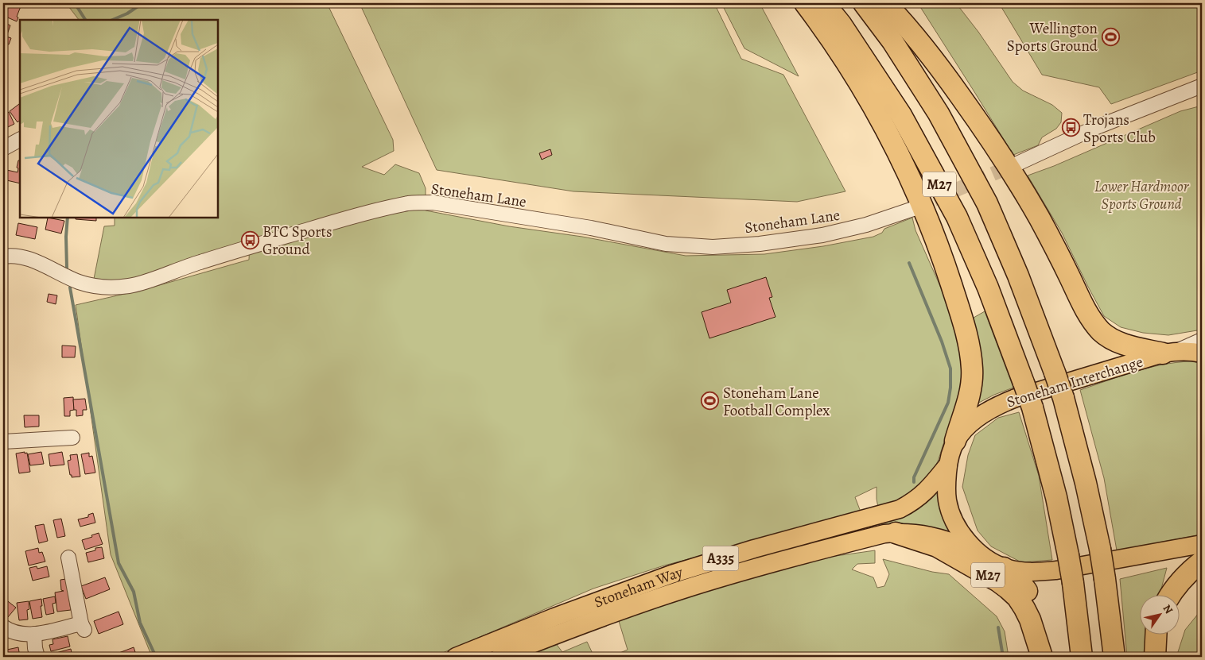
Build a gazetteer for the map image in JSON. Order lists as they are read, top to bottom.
{
  "streets": {
    "highway": ["M27"],
    "main road": ["Stoneham Interchange", "A335", "Stoneham Way"],
    "street": ["Stoneham Lane"]
  },
  "crossings": [
    ["M27", "Stoneham Interchange"],
    ["M27", "Stoneham Way"],
    ["Stoneham Interchange", "Stoneham Way"]
  ],
  "parks": ["Lower Hardmoor Sports Ground"],
  "places": {
    "sports": ["Wellington Sports Ground", "Stoneham Lane Football Complex"],
    "bus stop": ["Trojans Sports Club", "BTC Sports Ground"]
  },
  "north": "top right"
}
